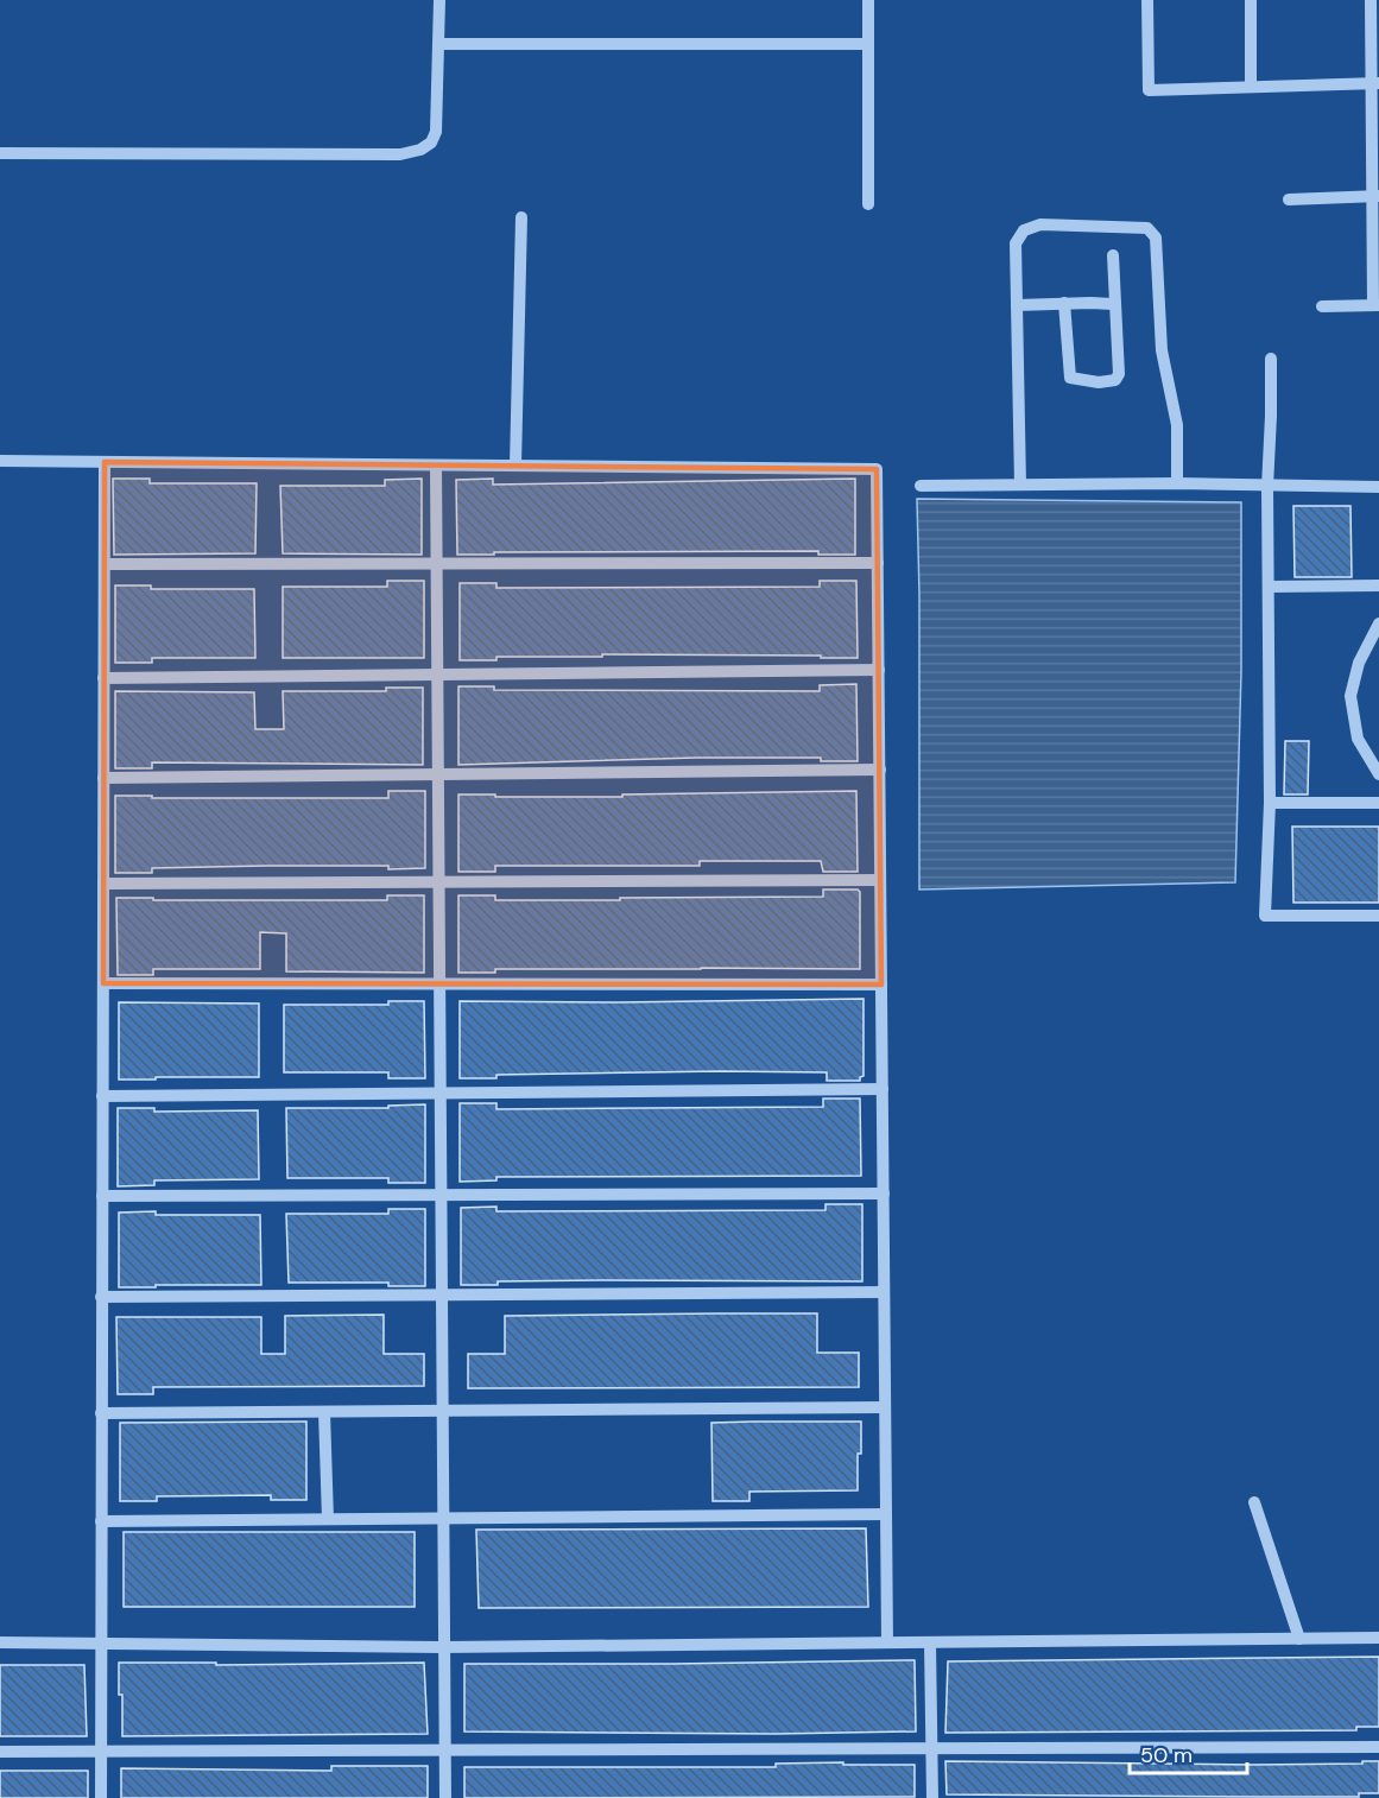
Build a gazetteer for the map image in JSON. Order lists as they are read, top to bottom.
{
  "scale_bar": "50 m"
}
